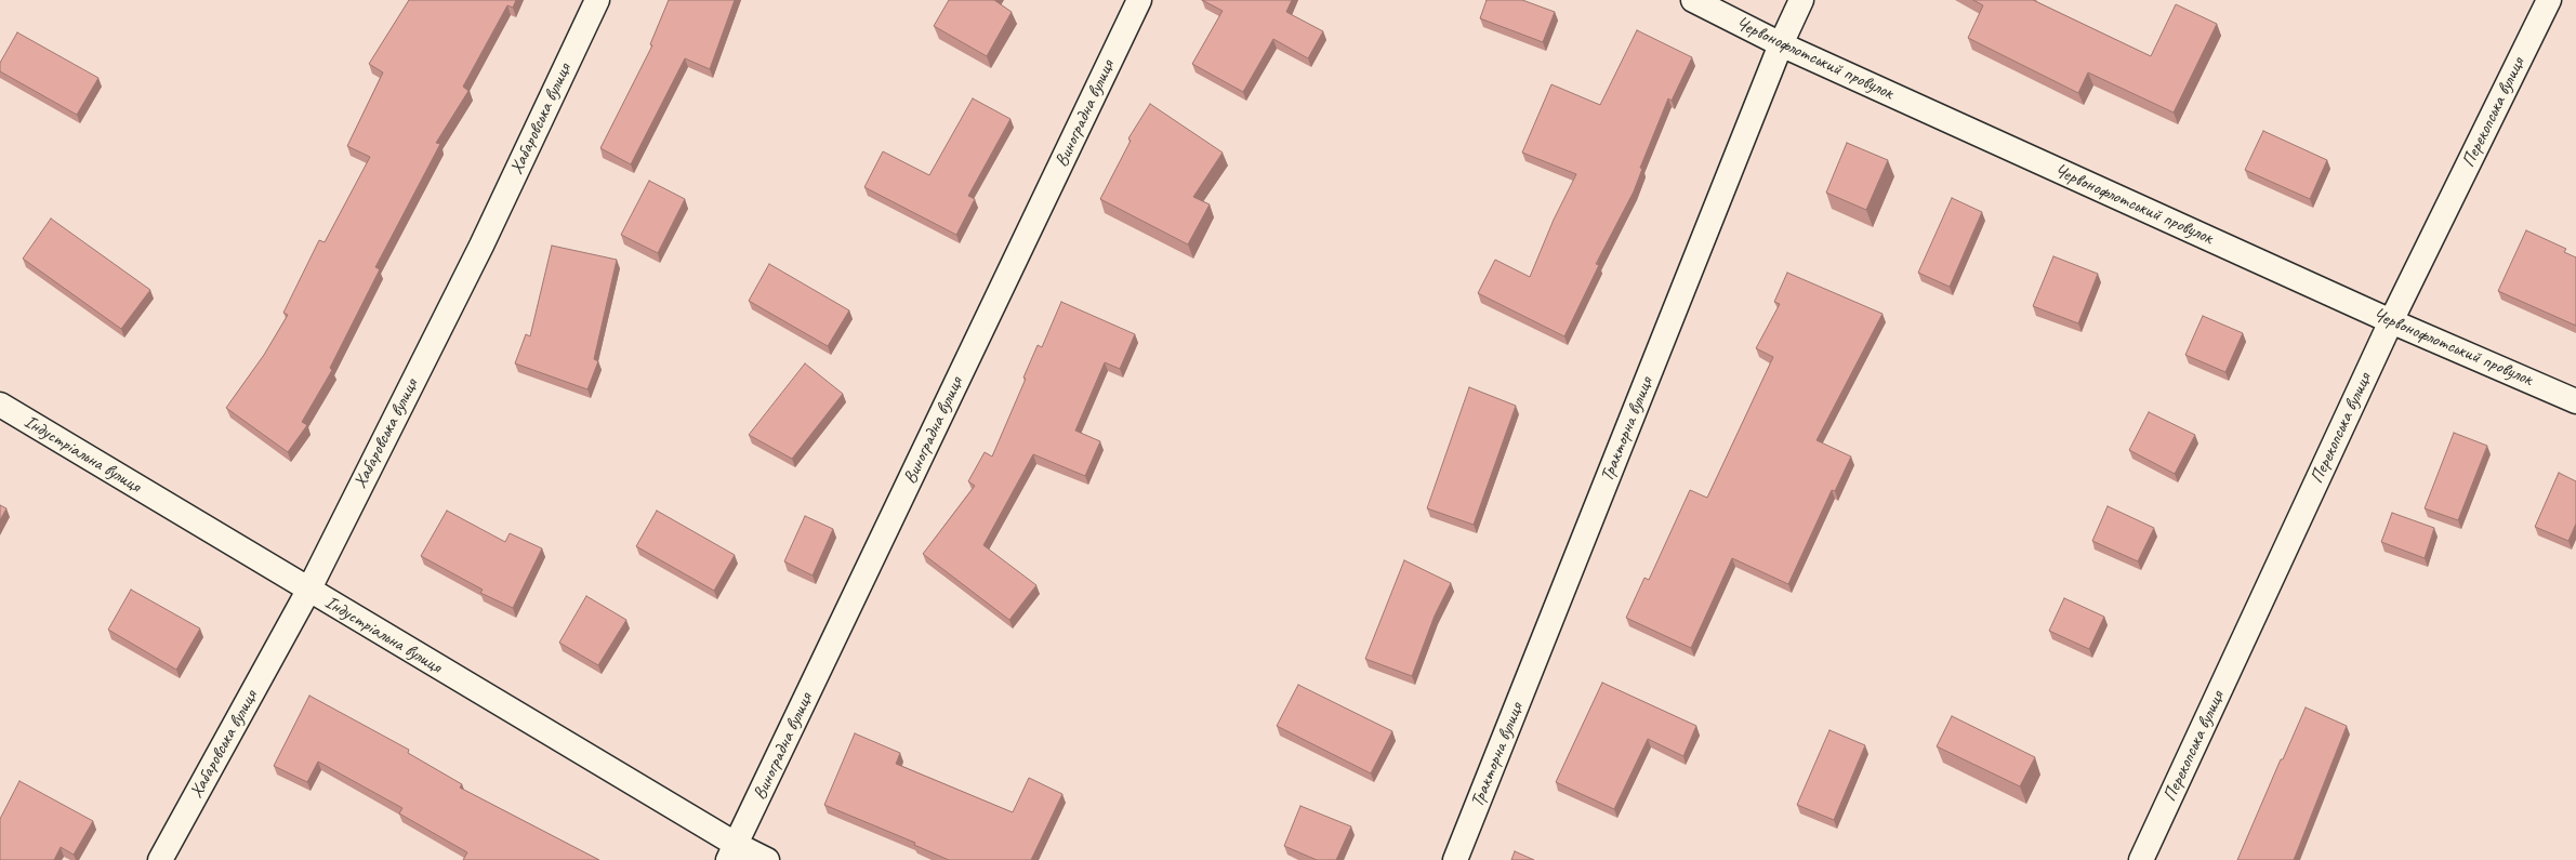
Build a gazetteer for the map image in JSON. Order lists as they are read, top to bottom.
{
  "streets": {
    "street": [
      "Червонофлотський провулок",
      "Перекопська вулиця",
      "Виноградна вулиця",
      "Хабаровська вулиця",
      "Тракторна вулиця",
      "Індустріальна вулиця"
    ]
  },
  "crossings": [
    ["Червонофлотський провулок", "Перекопська вулиця"],
    ["Червонофлотський провулок", "Тракторна вулиця"],
    ["Виноградна вулиця", "Індустріальна вулиця"],
    ["Хабаровська вулиця", "Індустріальна вулиця"]
  ]
}
